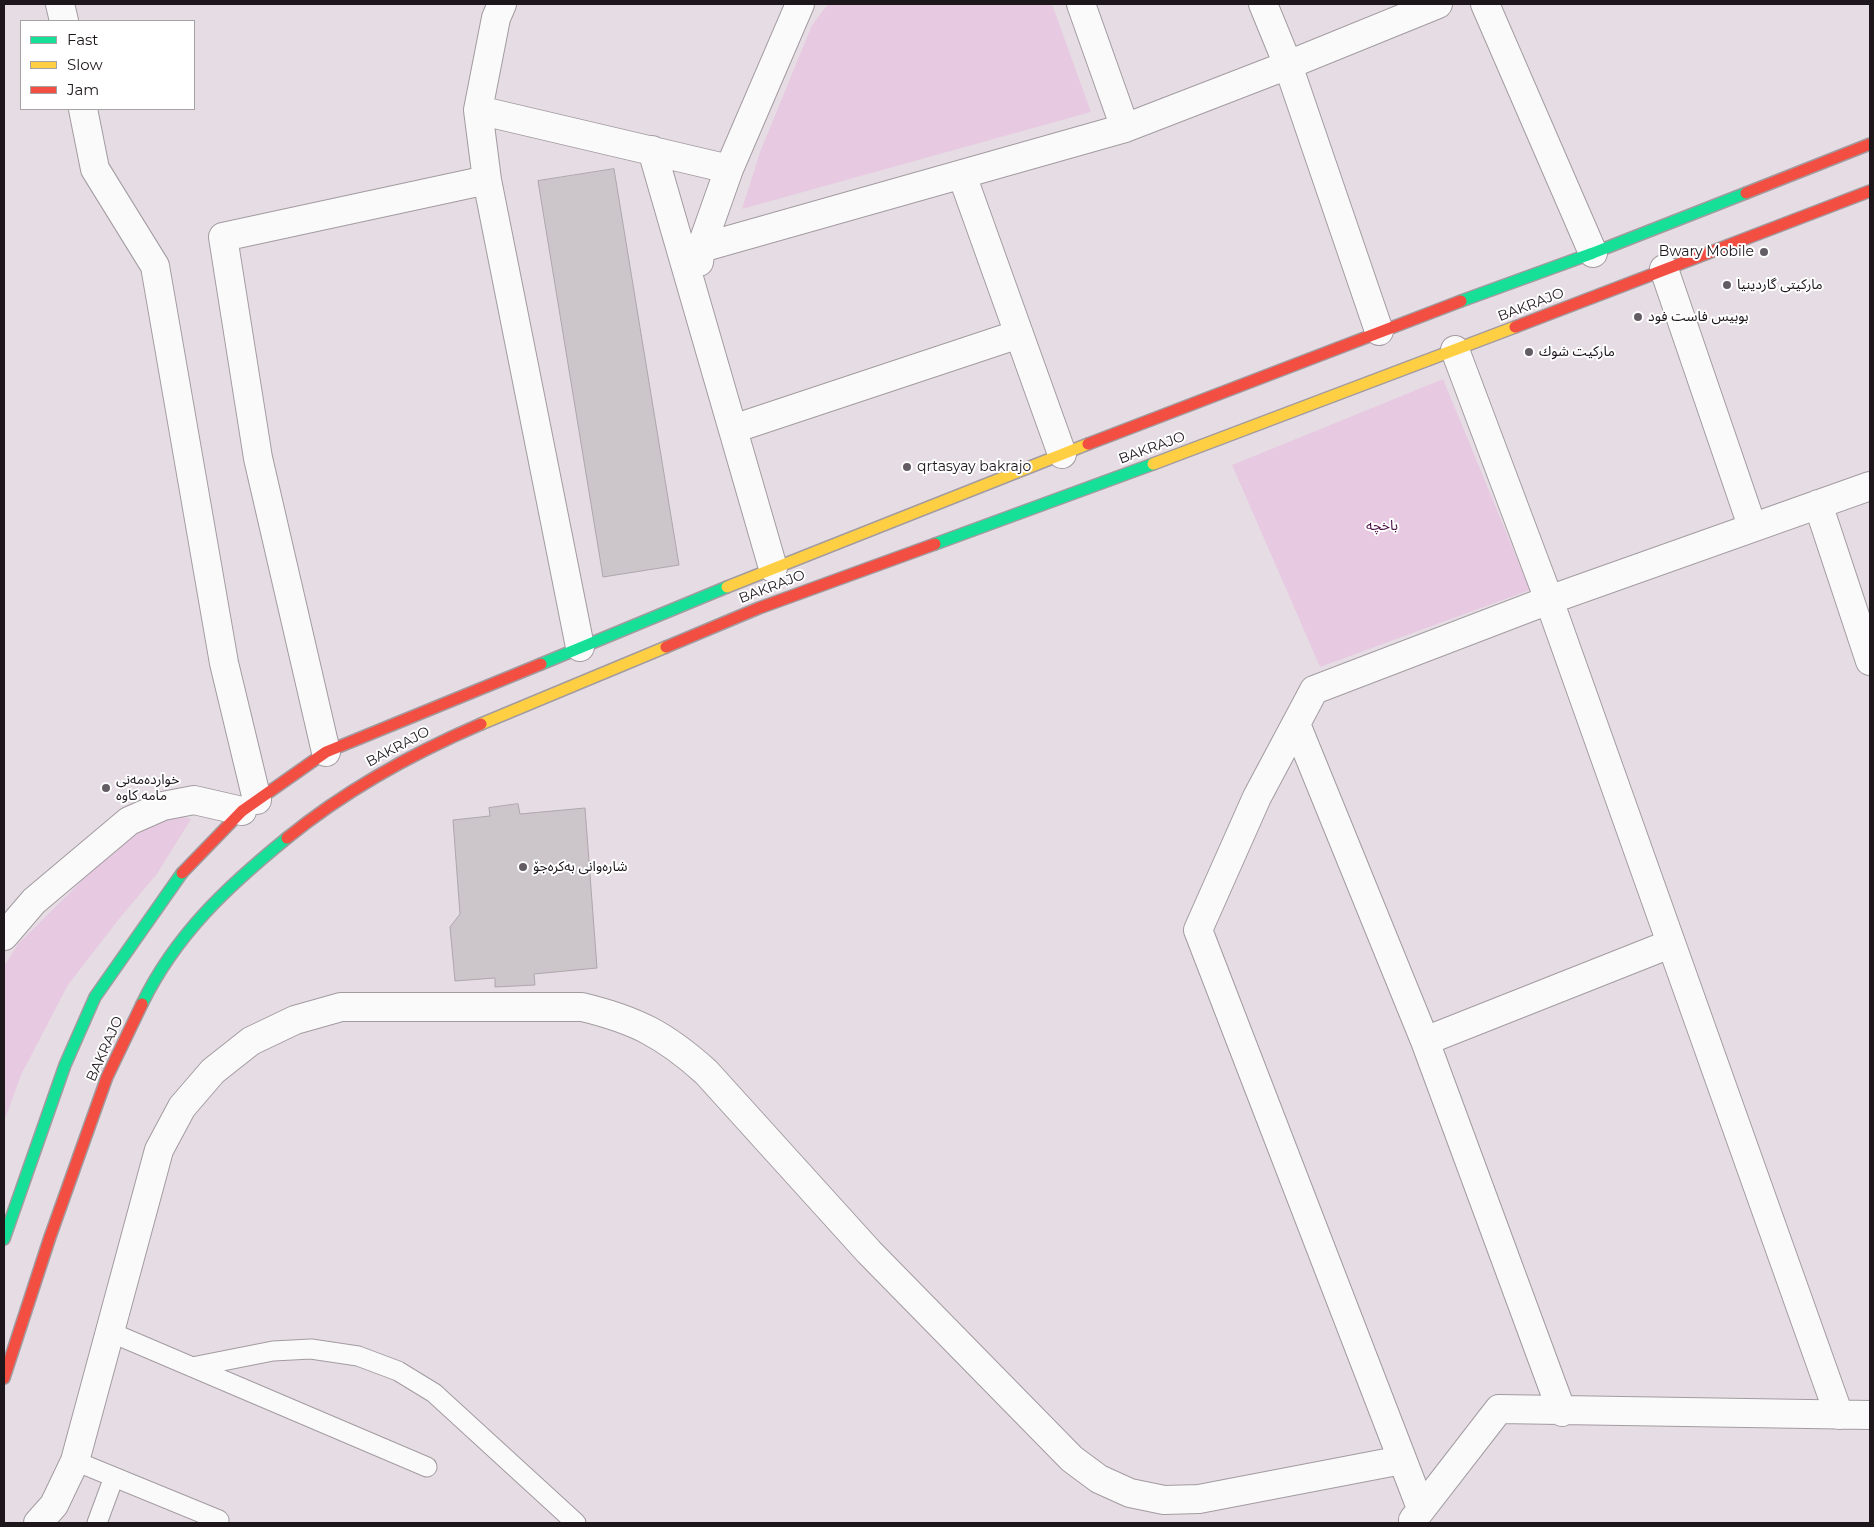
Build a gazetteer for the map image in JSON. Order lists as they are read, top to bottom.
{
  "streets": {
    "street": ["BAKRAJO"]
  },
  "parks": ["باخچە"],
  "places": [
    "Bwary Mobile",
    "مارکیتی گاردینیا",
    "بوبيس فاست فود",
    "ماركيت شوك",
    "qrtasyay bakrajo",
    "خواردەمەنی مامە کاوە",
    "شارەوانی بەکرەجۆ"
  ],
  "legend": ["Fast", "Slow", "Jam"]
}
